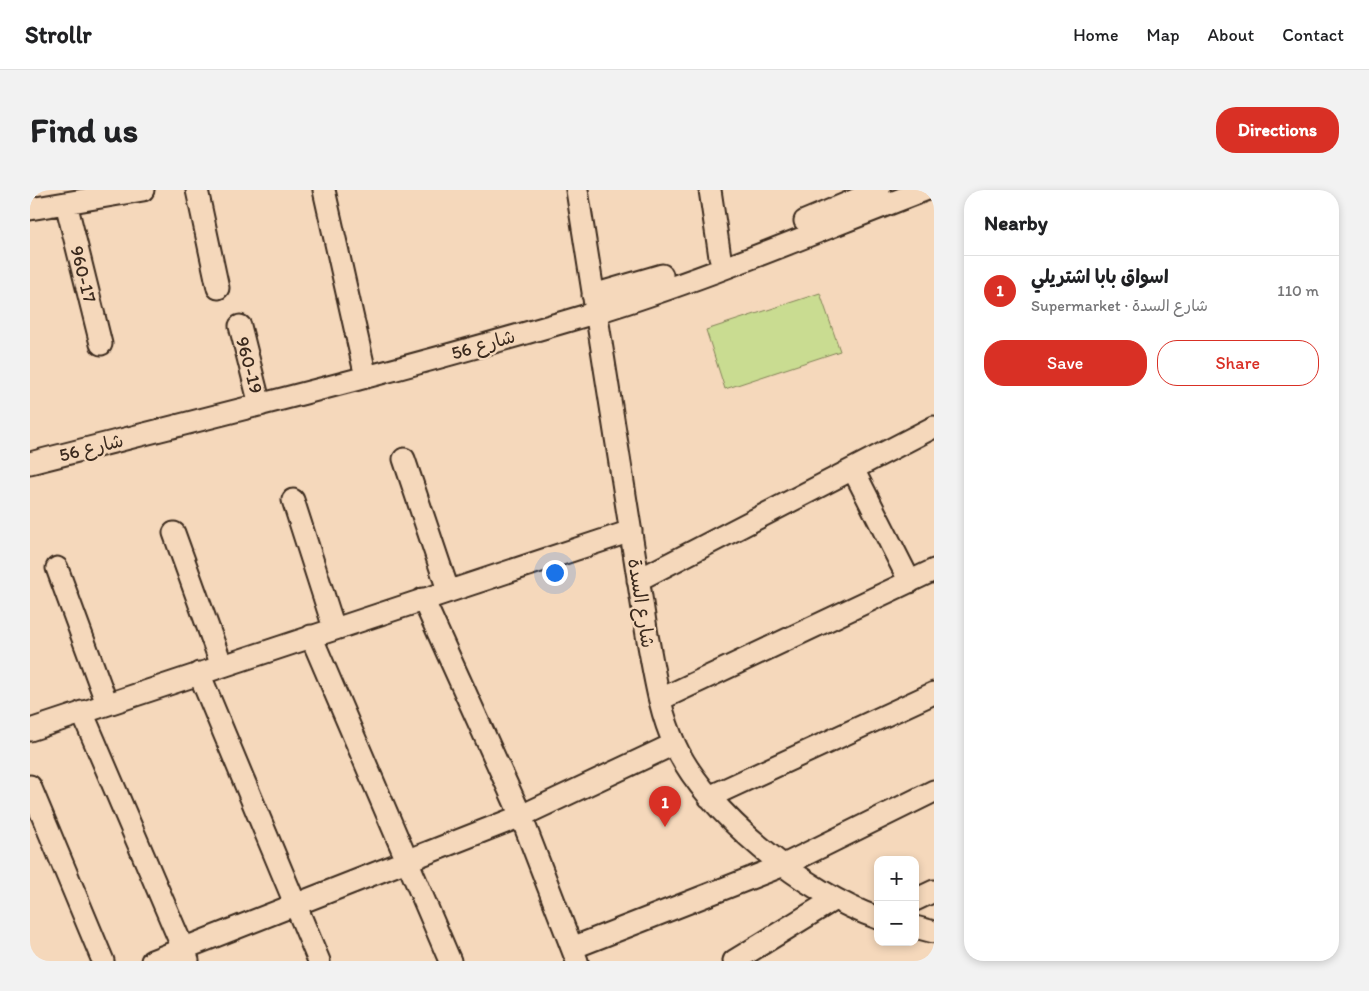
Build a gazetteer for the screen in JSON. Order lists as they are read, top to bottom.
{
  "streets": {
    "street": [
      "960-17",
      "شارع 56",
      "960-19",
      "شارع السدة"
    ]
  },
  "crossings": [
    ["شارع 56", "960-19"],
    ["شارع 56", "شارع السدة"]
  ],
  "page": {
    "header": "Strollr",
    "nav": [
      "Home",
      "Map",
      "About",
      "Contact"
    ],
    "buttons": [
      "Directions",
      ["Save", "Share"]
    ],
    "title": "Find us",
    "heading": "Nearby",
    "list": [
      {
        "mark": "1",
        "name": "اسواق بابا اشتريلي",
        "note": "Supermarket · شارع السدة",
        "value": "110 m"
      }
    ],
    "pins": "1",
    "map_buttons": ["+", "−"]
  }
}
